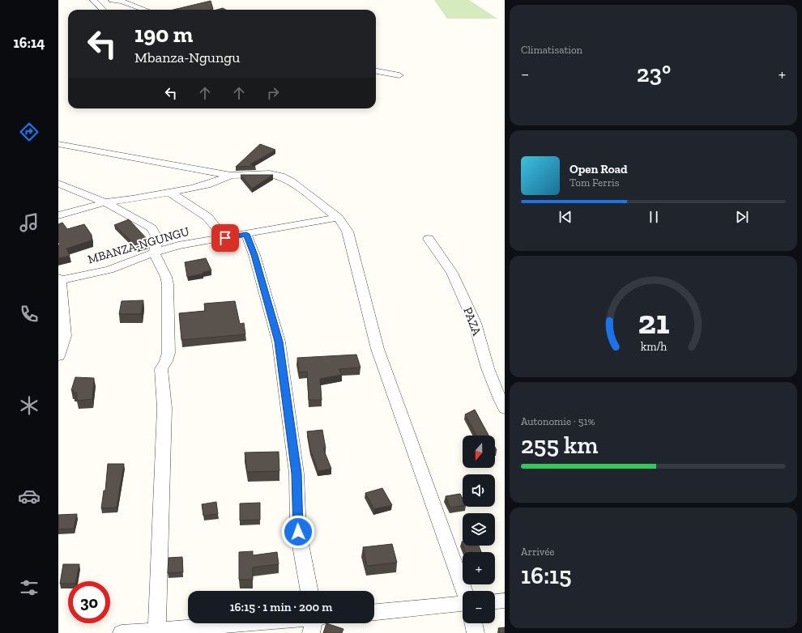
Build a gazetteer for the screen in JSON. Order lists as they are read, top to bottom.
{
  "streets": {
    "street": ["MBANZA-NGUNGU", "PAZA"]
  },
  "north": "bottom",
  "page": {
    "tabs": "16:14",
    "tile": [
      "Climatisation",
      ["Autonomie · 51%", "255 km"],
      ["Arrivée", "16:15"]
    ],
    "turn": ["190 m", "Mbanza-Ngungu"],
    "heat": ["−", "23°", "+"],
    "song": ["Open Road", "Tom Ferris"],
    "map_buttons": ["+", "−"],
    "limit": "30",
    "trip": "16:15 · 1 min · 200 m",
    "gauge": ["21", "km/h"]
  }
}
